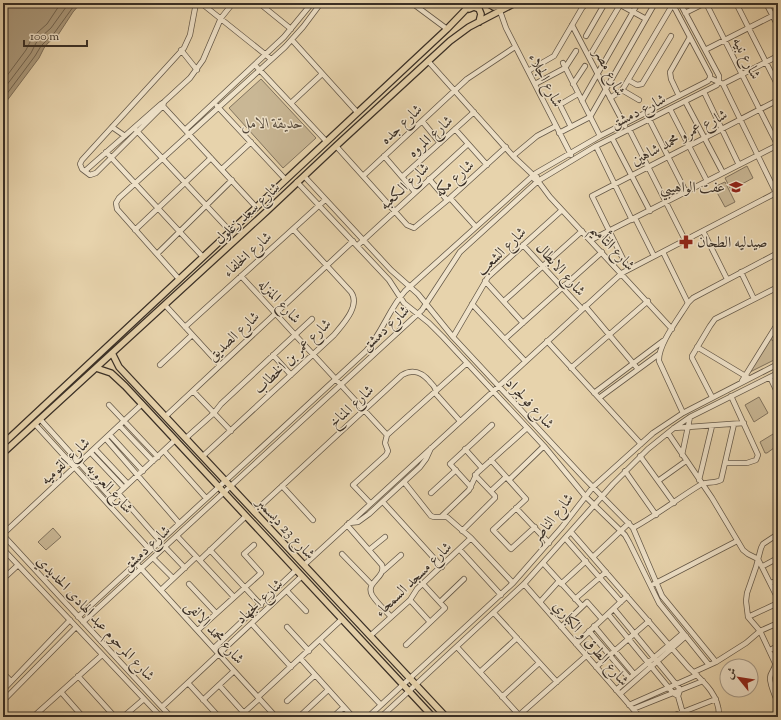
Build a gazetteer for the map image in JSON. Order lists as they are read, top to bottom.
{
  "streets": {
    "main road": ["شارع سعد زغلول", "شارع 23 ديسمبر"],
    "street": [
      "شارع نبيه",
      "شارع مصر",
      "شارع الجلاء",
      "شارع دمشق",
      "شارع جده",
      "شارع المروه",
      "شارع عمرو محمد شاهين",
      "شارع مكه",
      "شارع الكعبه",
      "شارع التأميم",
      "شارع الشعب",
      "شارع الخلفاء",
      "شارع الابطال",
      "شارع المنزله",
      "شارع الصديق",
      "شارع عمر بن الخطاب",
      "شارع فولجراد",
      "شارع المناخ",
      "شارع القوميه",
      "شارع العروبه",
      "شارع الناصر",
      "شارع مسجد السمحاء",
      "شارع الجهاد",
      "شارع المرحوم عبد الهادى الحديدي",
      "شارع محمد الالفى",
      "شارع الطرق و الكباري"
    ]
  },
  "crossings": [
    ["شارع نبيه", "شارع دمشق"],
    ["شارع نبيه", "شارع عمرو محمد شاهين"],
    ["شارع مصر", "شارع دمشق"],
    ["شارع مصر", "شارع عمرو محمد شاهين"],
    ["شارع الجلاء", "شارع دمشق"],
    ["شارع الجلاء", "شارع جده"],
    ["شارع الجلاء", "شارع سعد زغلول"],
    ["شارع دمشق", "شارع التأميم"],
    ["شارع دمشق", "شارع المنزله"],
    ["شارع دمشق", "شارع فولجراد"],
    ["شارع دمشق", "شارع العروبه"],
    ["شارع دمشق", "شارع 23 ديسمبر"],
    ["شارع دمشق", "شارع المرحوم عبد الهادى الحديدي"],
    ["شارع دمشق", "شارع محمد الالفى"],
    ["شارع جده", "شارع التأميم"],
    ["شارع المروه", "شارع التأميم"],
    ["شارع مكه", "شارع الكعبه"],
    ["شارع مكه", "شارع التأميم"],
    ["شارع الكعبه", "شارع فولجراد"],
    ["شارع سعد زغلول", "شارع التأميم"],
    ["شارع سعد زغلول", "شارع فولجراد"],
    ["شارع سعد زغلول", "شارع العروبه"],
    ["شارع سعد زغلول", "شارع 23 ديسمبر"],
    ["شارع التأميم", "شارع الشعب"],
    ["شارع الشعب", "شارع الابطال"],
    ["شارع الشعب", "شارع فولجراد"],
    ["شارع الخلفاء", "شارع المنزله"],
    ["شارع الخلفاء", "شارع عمر بن الخطاب"],
    ["شارع الخلفاء", "شارع فولجراد"],
    ["شارع المنزله", "شارع الصديق"],
    ["شارع المنزله", "شارع عمر بن الخطاب"],
    ["شارع المنزله", "شارع المناخ"],
    ["شارع الصديق", "شارع عمر بن الخطاب"],
    ["شارع الصديق", "شارع فولجراد"],
    ["شارع الصديق", "شارع 23 ديسمبر"],
    ["شارع عمر بن الخطاب", "شارع 23 ديسمبر"],
    ["شارع فولجراد", "شارع الناصر"],
    ["شارع المناخ", "شارع 23 ديسمبر"],
    ["شارع القوميه", "شارع العروبه"],
    ["شارع القوميه", "شارع 23 ديسمبر"],
    ["شارع القوميه", "شارع المرحوم عبد الهادى الحديدي"],
    ["شارع الناصر", "شارع 23 ديسمبر"],
    ["شارع الناصر", "شارع الطرق و الكباري"],
    ["شارع 23 ديسمبر", "شارع مسجد السمحاء"],
    ["شارع 23 ديسمبر", "شارع الجهاد"],
    ["شارع الجهاد", "شارع المرحوم عبد الهادى الحديدي"],
    ["شارع الجهاد", "شارع محمد الالفى"]
  ],
  "parks": ["حديقة الامل"],
  "places": {
    "school or university": ["عفت الواهيبي"],
    "pharmacy": ["صيدليه الطحان"]
  },
  "scale_bar": "100 m",
  "north": "top left"
}
